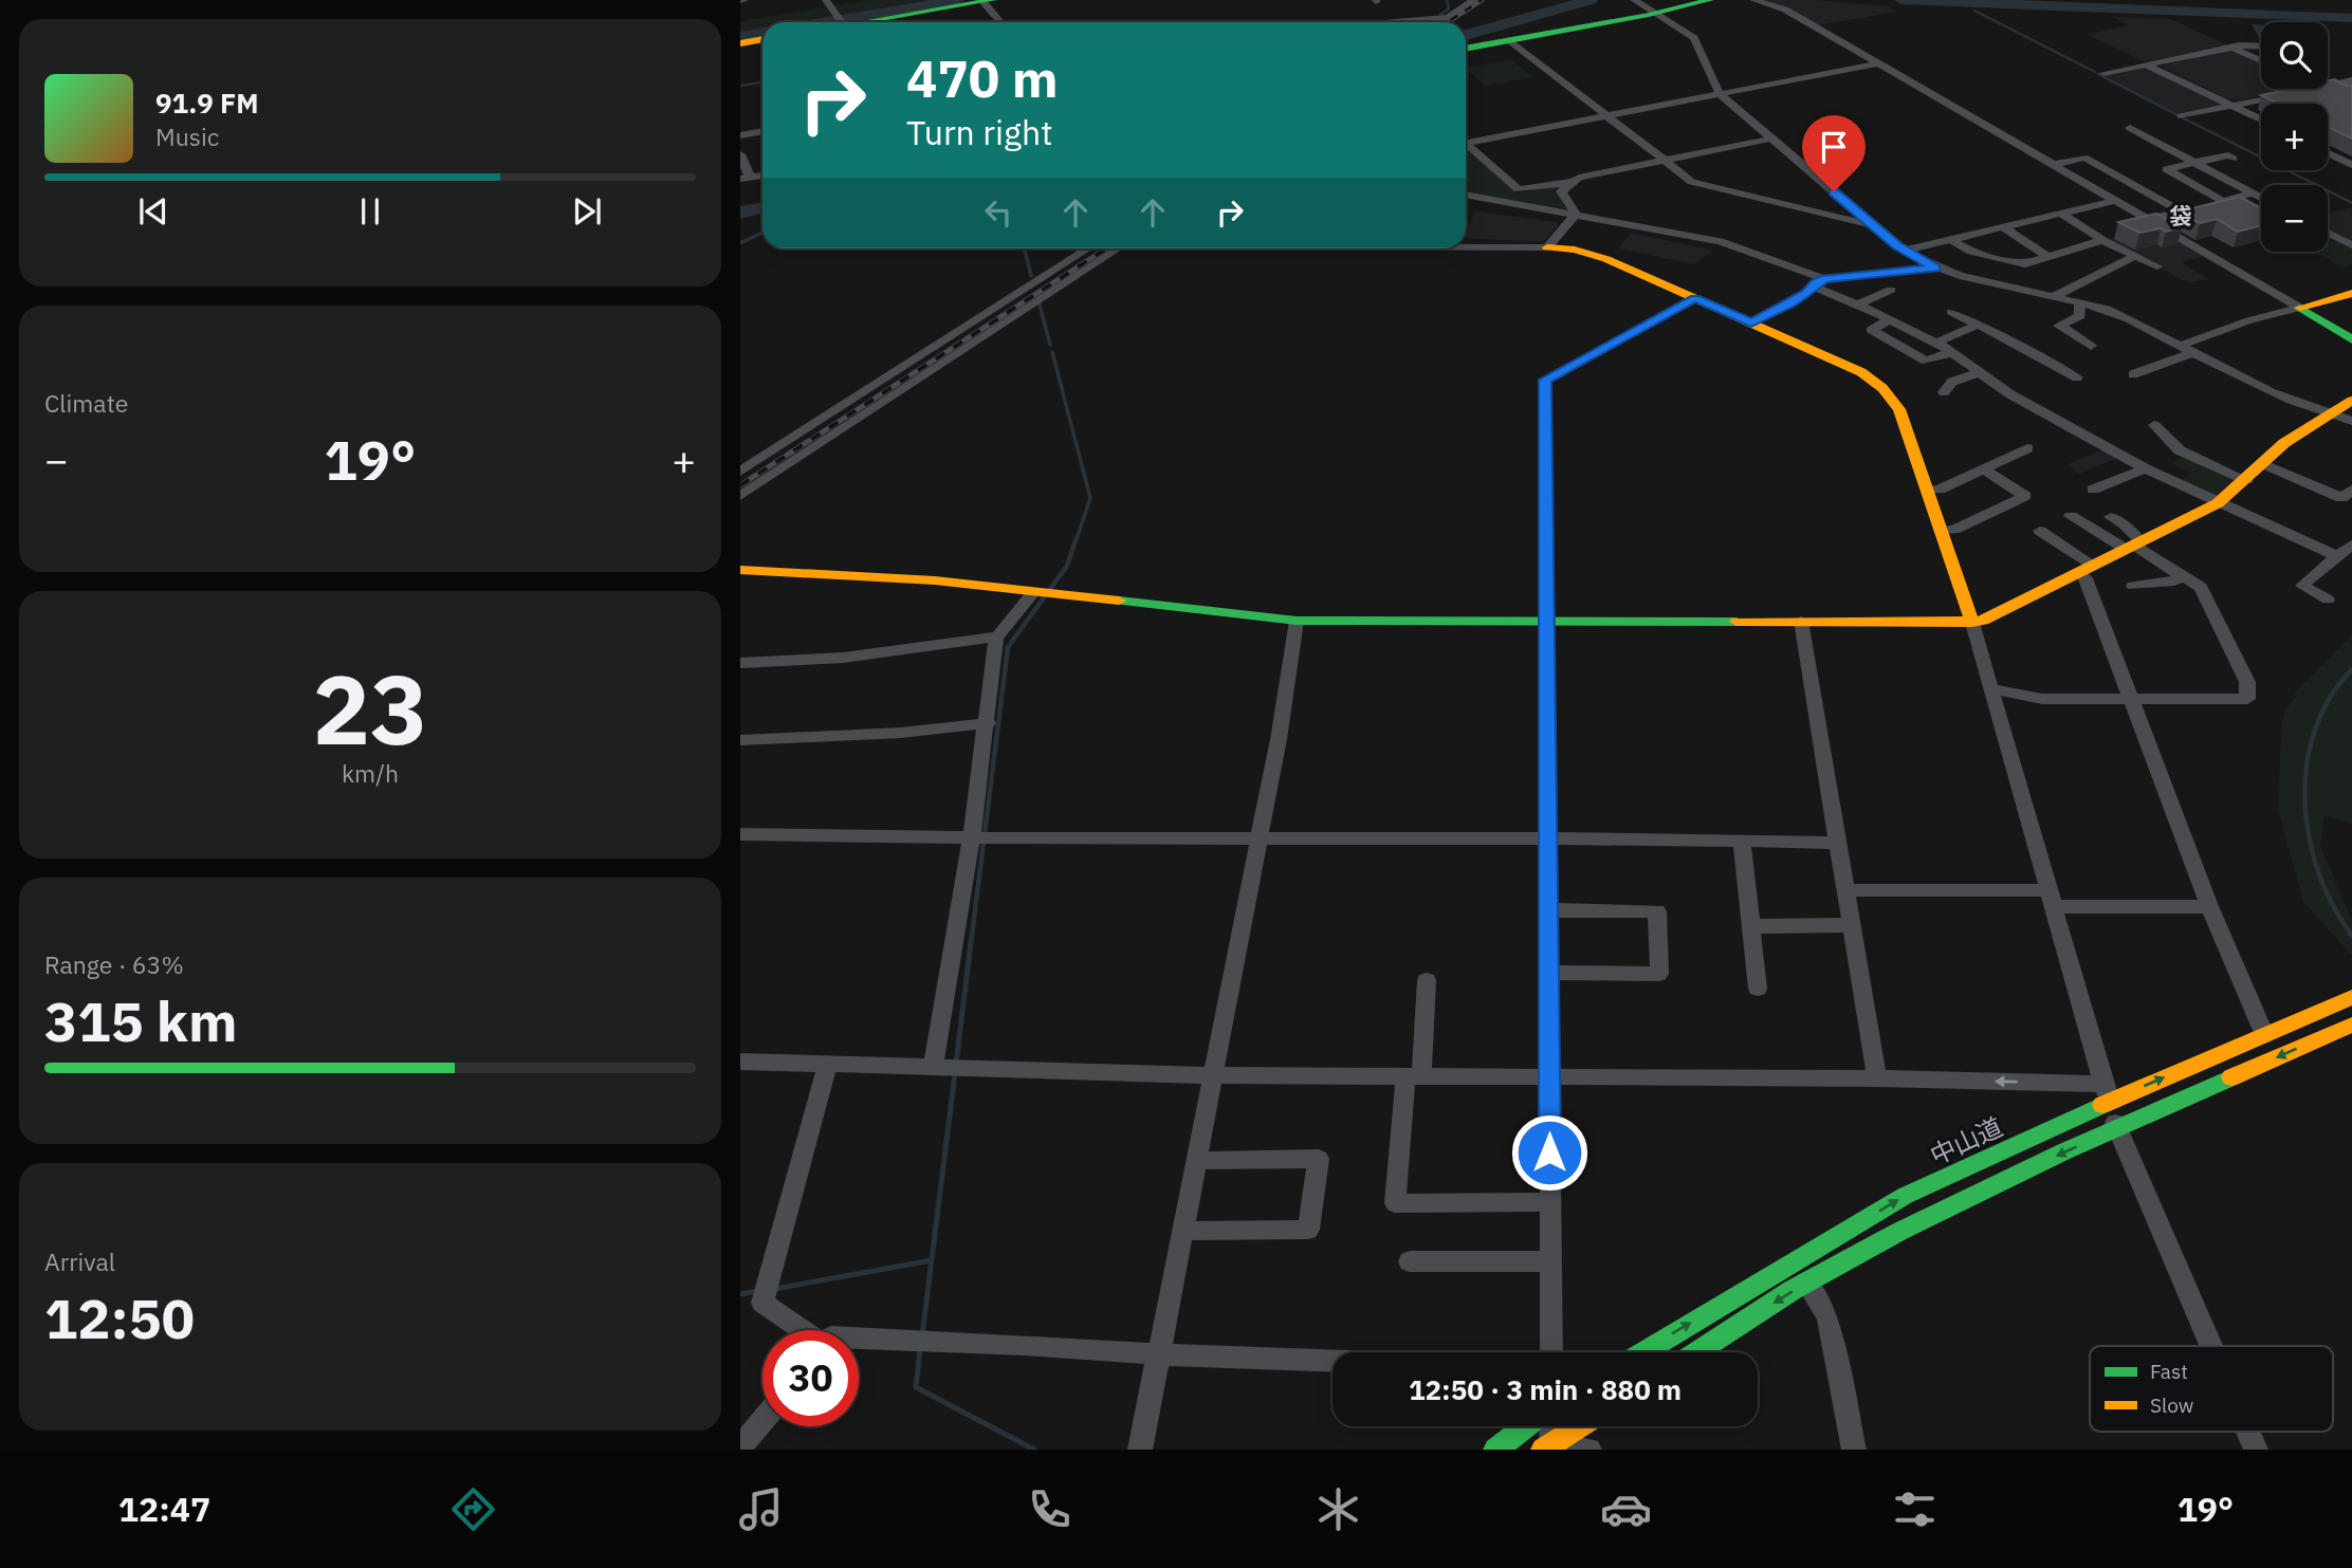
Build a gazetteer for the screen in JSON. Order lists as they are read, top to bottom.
{
  "streets": {
    "main road": ["中山道"]
  },
  "districts": ["袋"],
  "legend": ["Fast", "Slow"],
  "page": {
    "map_buttons": ["+", "−"],
    "turn": ["470 m", "Turn right"],
    "song": ["91.9 FM", "Music"],
    "tile": [
      "Climate",
      ["23", "km/h"],
      ["Range · 63%", "315 km"],
      ["Arrival", "12:50"]
    ],
    "heat": ["−", "19°", "+"],
    "limit": "30",
    "trip": "12:50 · 3 min · 880 m",
    "tabs": ["12:47", "19°"]
  }
}
